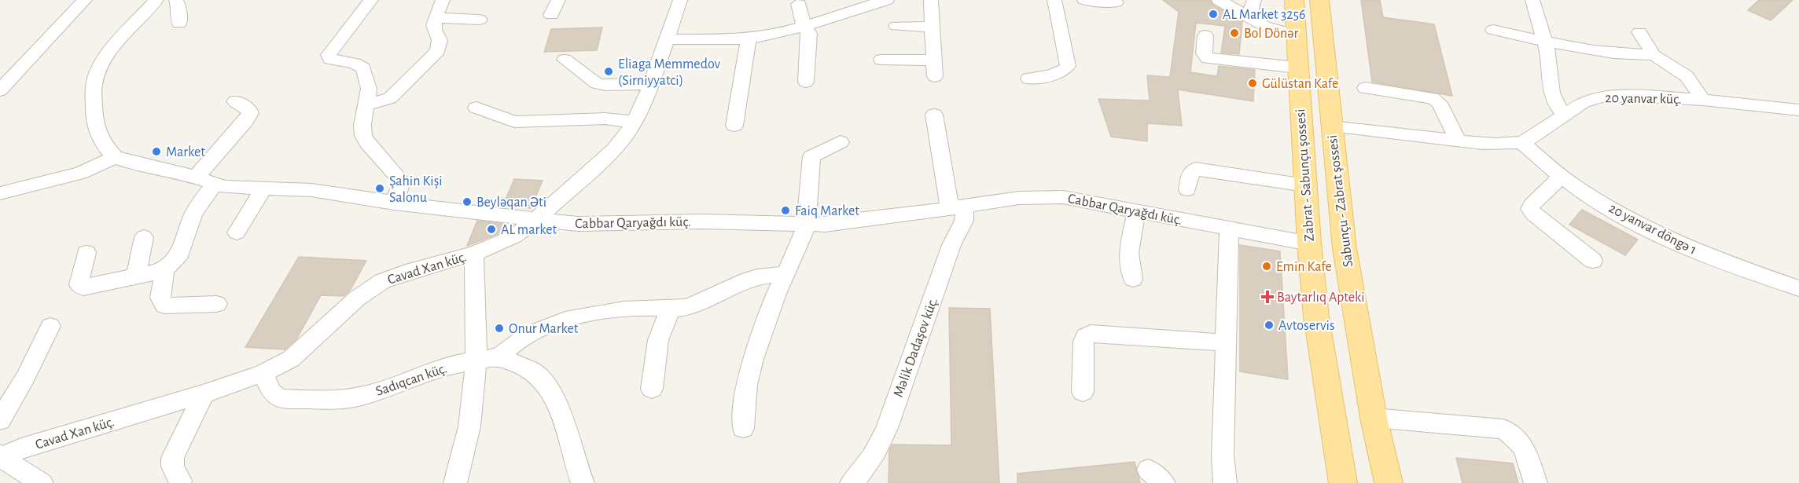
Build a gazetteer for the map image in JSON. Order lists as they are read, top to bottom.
{
  "streets": {
    "main road": ["Zabrat - Sabunçu şossesi", "Sabunçu - Zabrat şossesi"],
    "street": [
      "20 yanvar küç.",
      "Cabbar Qaryağdı küç.",
      "20 yanvar döngə 1",
      "Cavad Xan küç.",
      "Məlik Dadaşov küç.",
      "Sadıqcan küç."
    ]
  },
  "crossings": [
    ["20 yanvar küç.", "Sabunçu - Zabrat şossesi"],
    ["20 yanvar küç.", "20 yanvar döngə 1"],
    ["Zabrat - Sabunçu şossesi", "Cabbar Qaryağdı küç."],
    ["Cabbar Qaryağdı küç.", "Cavad Xan küç."],
    ["Cabbar Qaryağdı küç.", "Məlik Dadaşov küç."],
    ["Cavad Xan küç.", "Sadıqcan küç."]
  ],
  "places": {
    "other": [
      "AL Market 3256",
      "Bol Dönər",
      "Eliaga Memmedov (Sirniyyatci)",
      "Gülüstan Kafe",
      "Market",
      "Şahin Kişi Salonu",
      "Beyləqan Əti",
      "Faiq Market",
      "AL market",
      "Emin Kafe",
      "Avtoservis",
      "Onur Market"
    ],
    "health": ["Baytarlıq Apteki"]
  }
}
